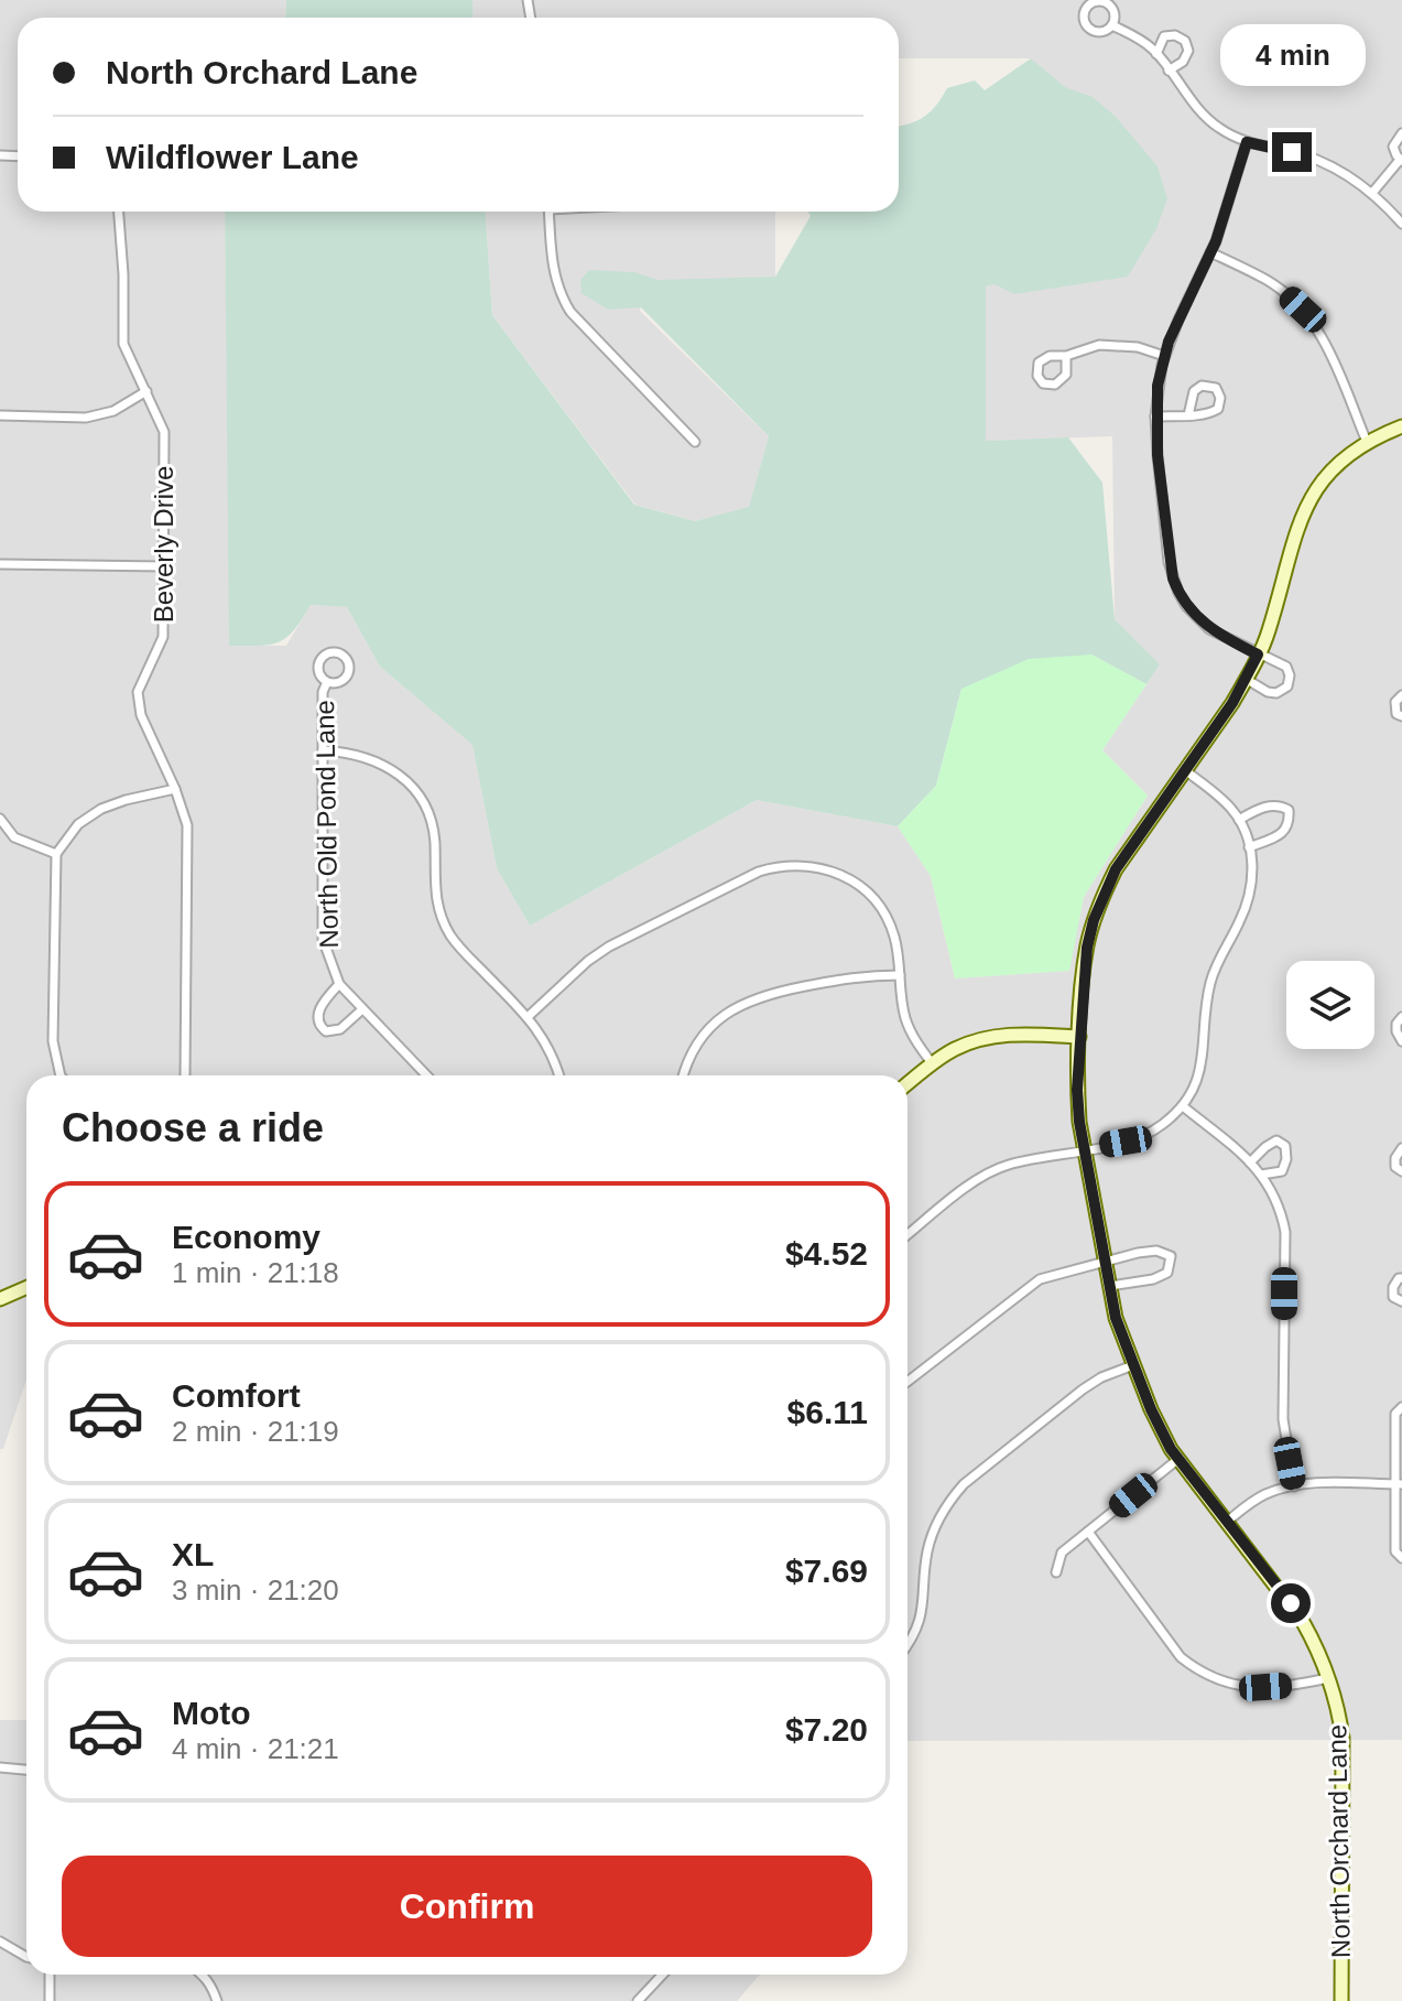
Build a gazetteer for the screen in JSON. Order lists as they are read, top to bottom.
{
  "streets": {
    "street": ["Beverly Drive", "North Old Pond Lane", "North Orchard Lane"]
  },
  "page": {
    "banner": ["North Orchard Lane", "Wildflower Lane"],
    "bubble": "4 min",
    "heading": "Choose a ride",
    "list": [
      {
        "name": "Economy",
        "note": "1 min · 21:18",
        "value": "$4.52"
      },
      {
        "name": "Comfort",
        "note": "2 min · 21:19",
        "value": "$6.11"
      },
      {
        "name": "XL",
        "note": "3 min · 21:20",
        "value": "$7.69"
      },
      {
        "name": "Moto",
        "note": "4 min · 21:21",
        "value": "$7.20"
      }
    ],
    "buttons": "Confirm"
  }
}
